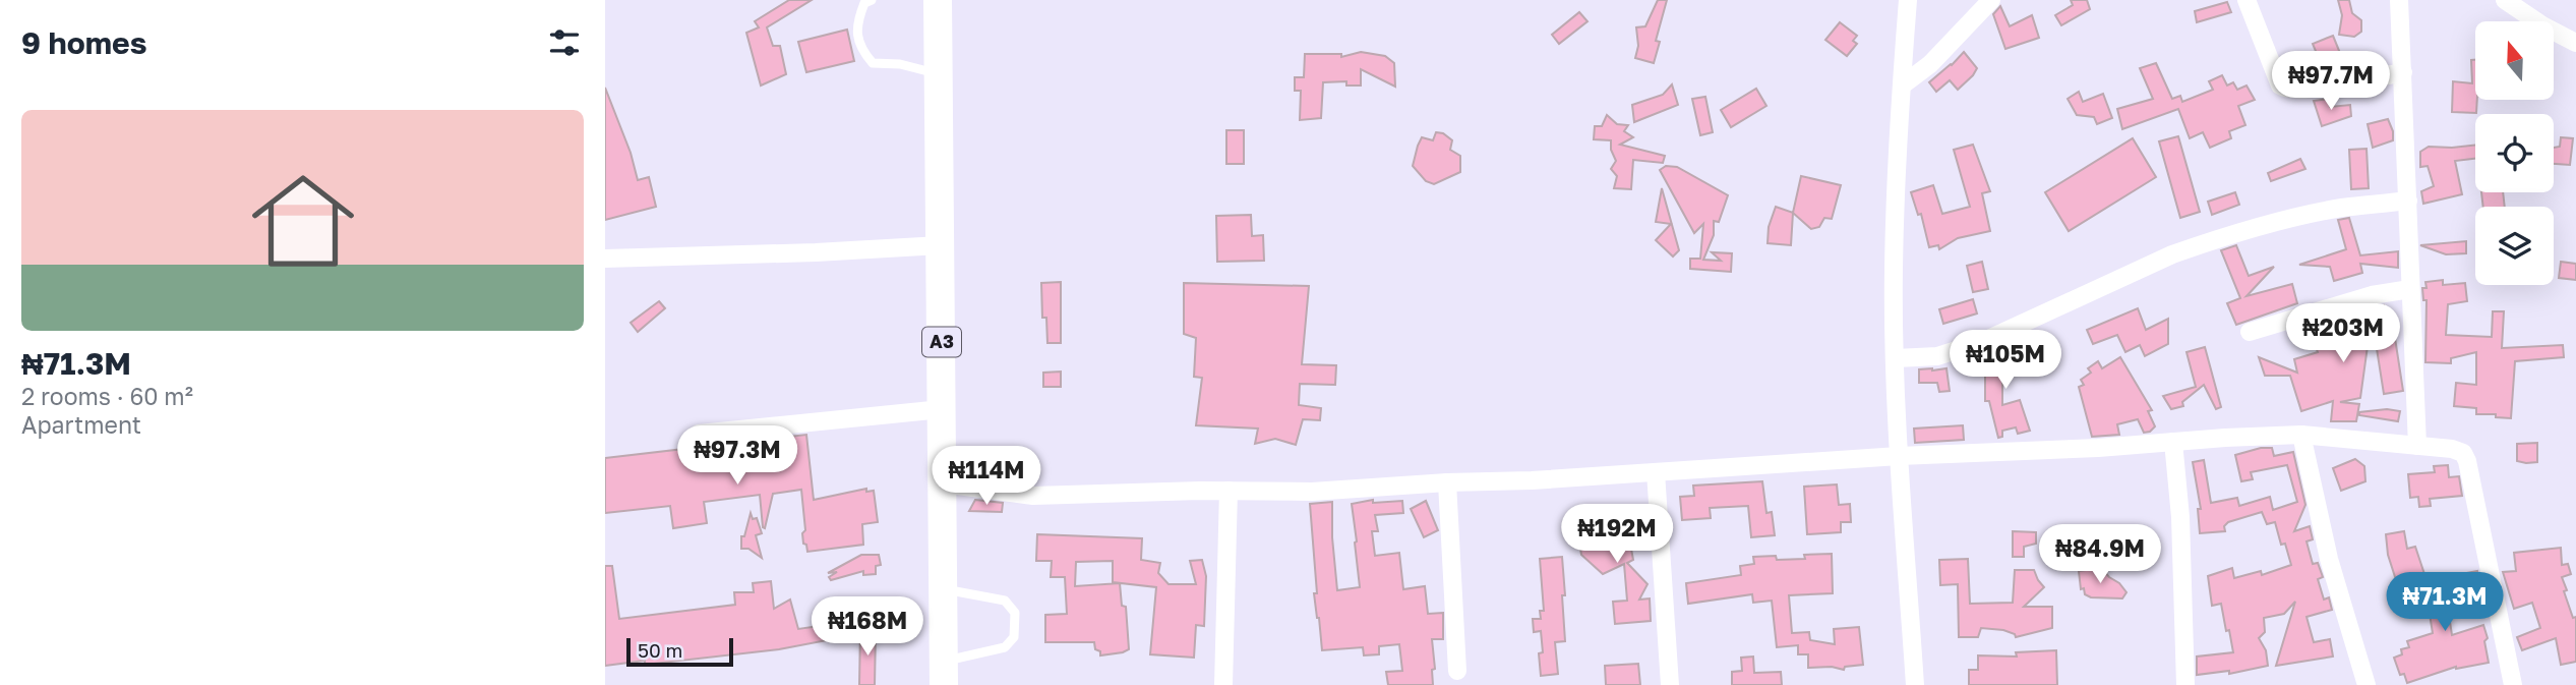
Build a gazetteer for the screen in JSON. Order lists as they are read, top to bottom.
{
  "streets": {
    "highway": ["A3"]
  },
  "scale_bar": "50 m",
  "north": "top",
  "page": {
    "heading": "9 homes",
    "price": [
      "₦97.7M",
      "₦203M",
      "₦105M",
      "₦97.3M",
      "₦114M",
      "₦192M",
      "₦84.9M",
      "₦71.3M",
      "₦168M"
    ],
    "list": [
      {
        "name": "₦71.3M",
        "note": "2 rooms · 60 m² · Apartment"
      }
    ],
    "scale": "50 m"
  }
}
